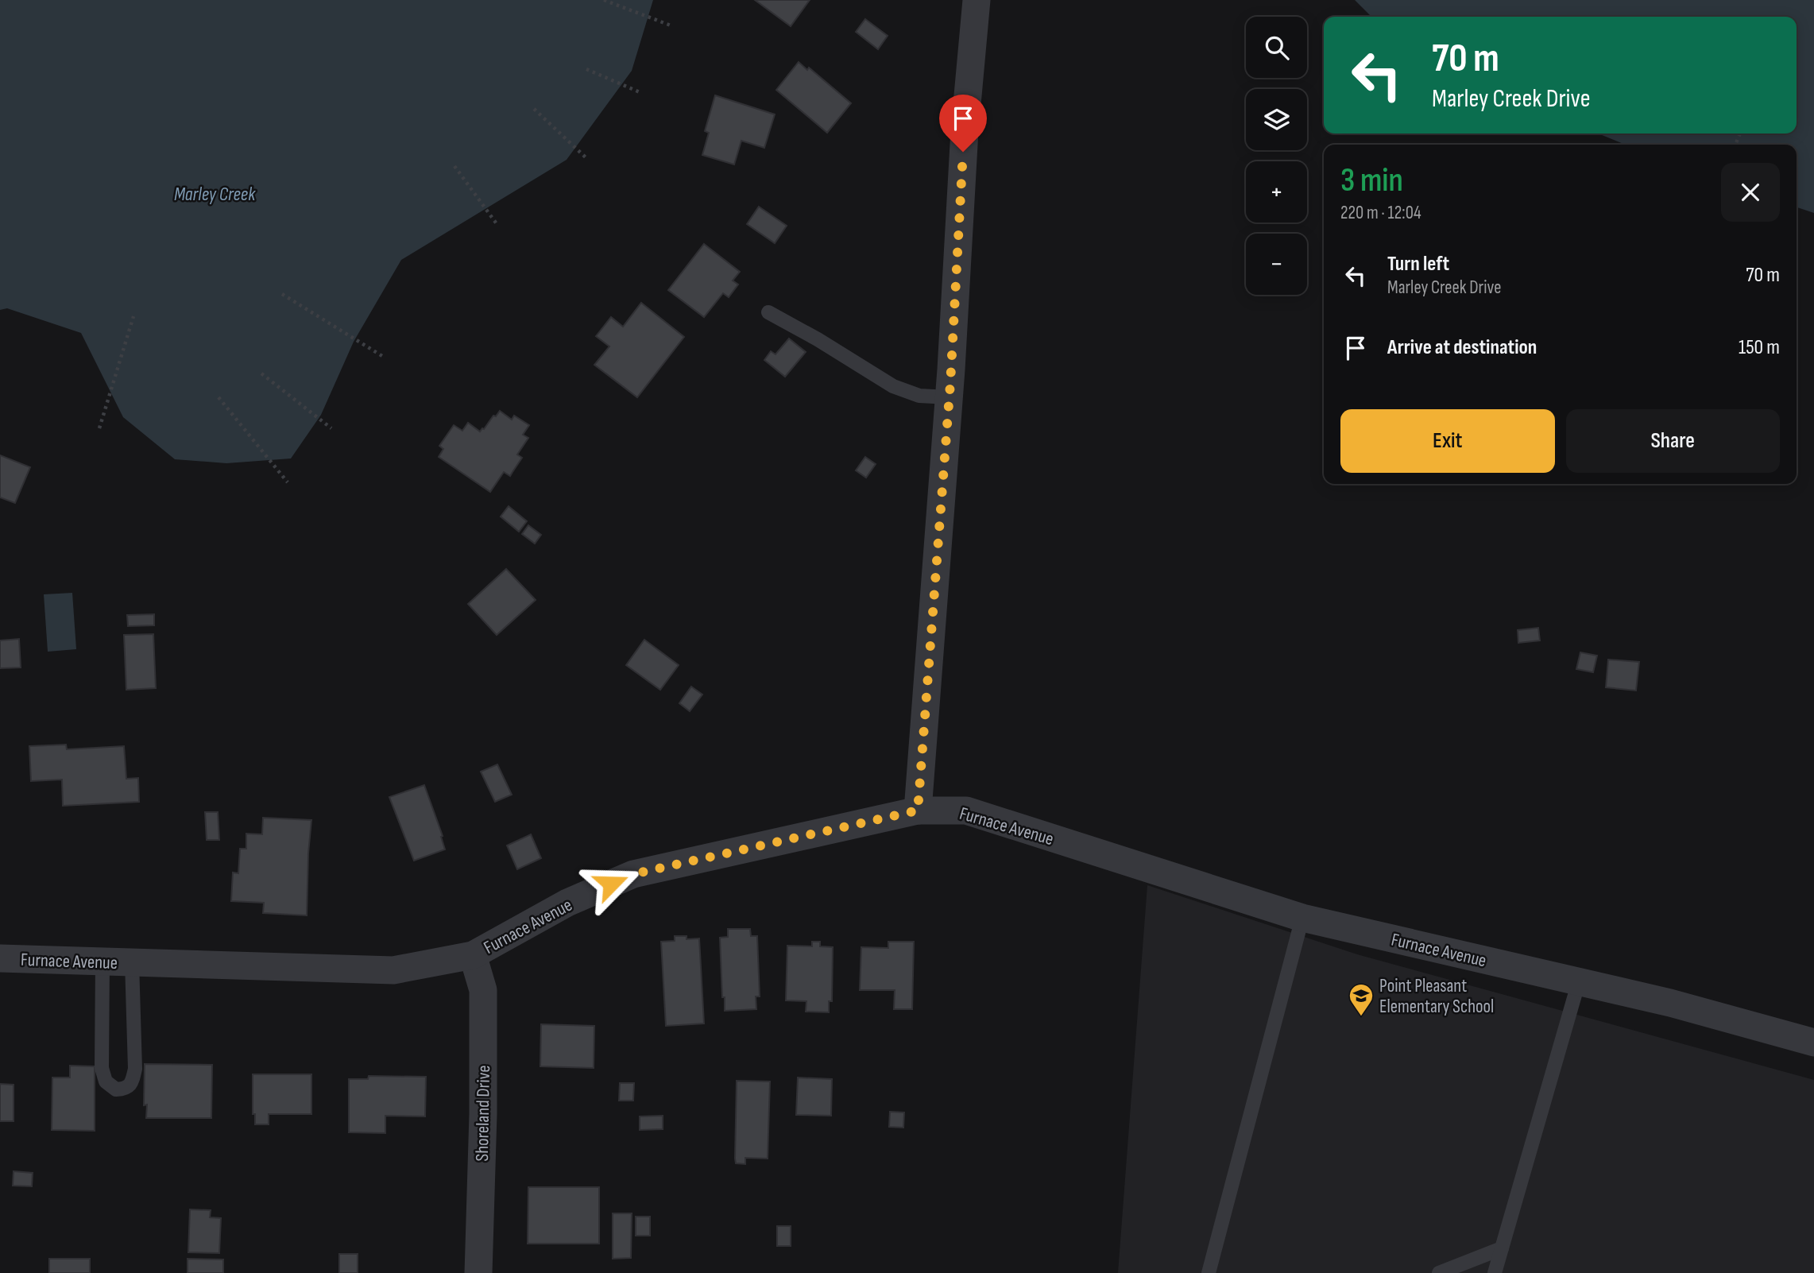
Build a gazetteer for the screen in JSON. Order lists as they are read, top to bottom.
{
  "streets": {
    "street": ["Furnace Avenue", "Shoreland Drive"]
  },
  "crossings": [
    ["Furnace Avenue", "Shoreland Drive"]
  ],
  "water": ["Marley Creek"],
  "places": {
    "school or university": ["Point Pleasant Elementary School"]
  },
  "page": {
    "map_buttons": ["+", "−"],
    "turn": ["70 m", "Marley Creek Drive"],
    "heading": ["3 min", "220 m · 12:04"],
    "list": [
      {
        "name": "Turn left",
        "note": "Marley Creek Drive",
        "value": "70 m"
      },
      {
        "name": "Arrive at destination",
        "value": "150 m"
      }
    ],
    "buttons": ["Exit", "Share"]
  }
}
